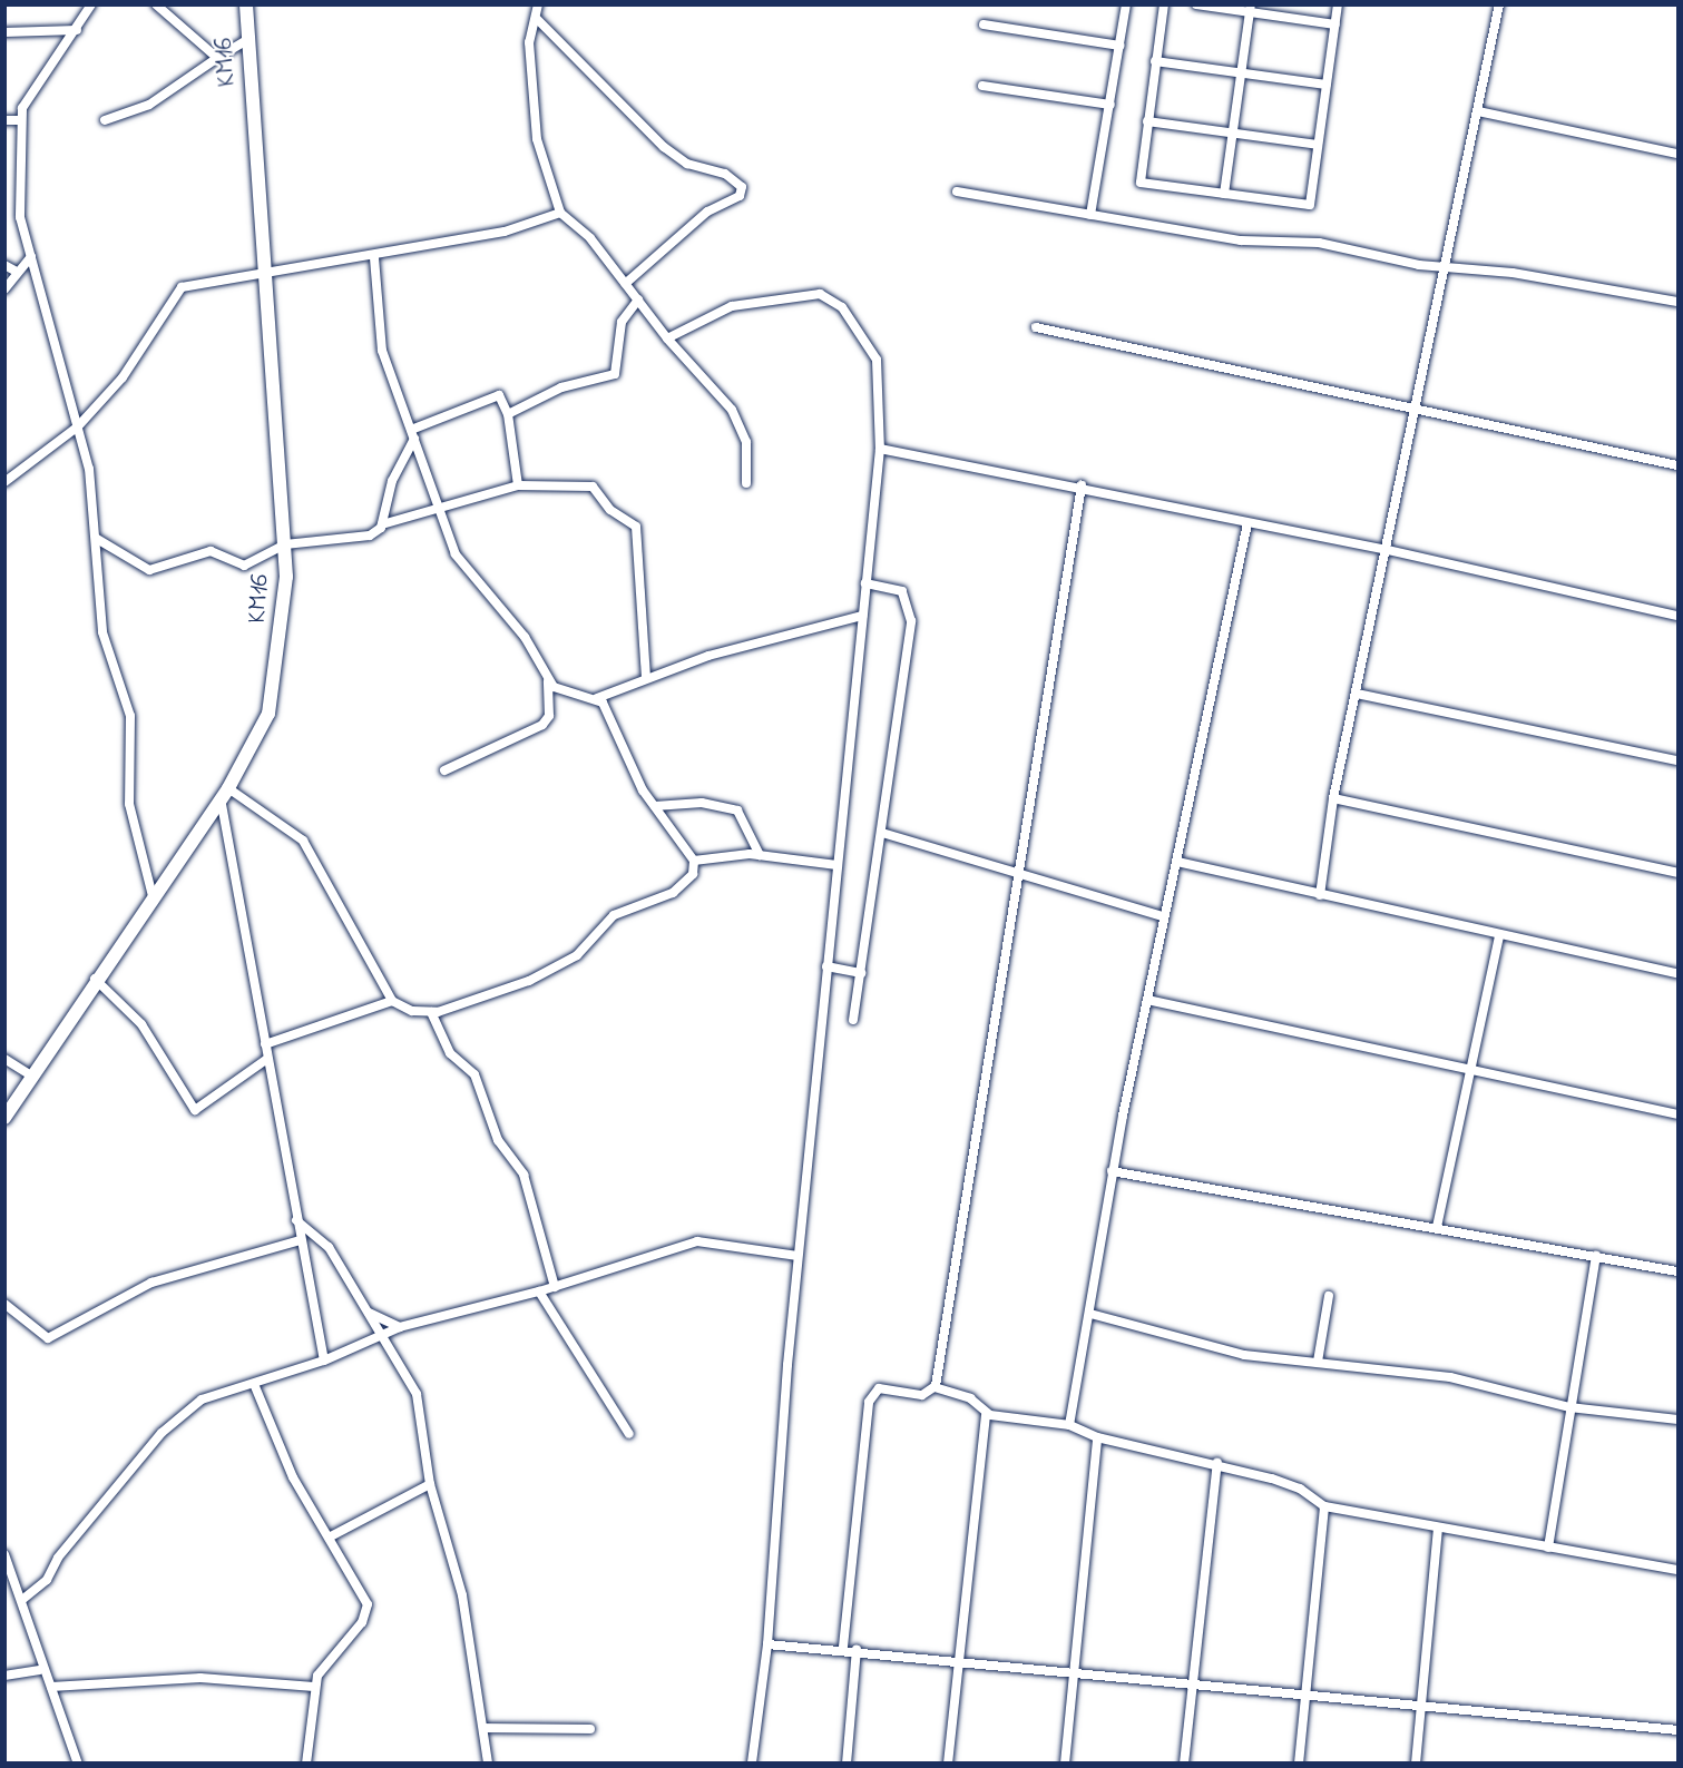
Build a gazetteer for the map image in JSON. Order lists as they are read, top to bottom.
{
  "streets": {
    "street": ["KM16"]
  }
}
